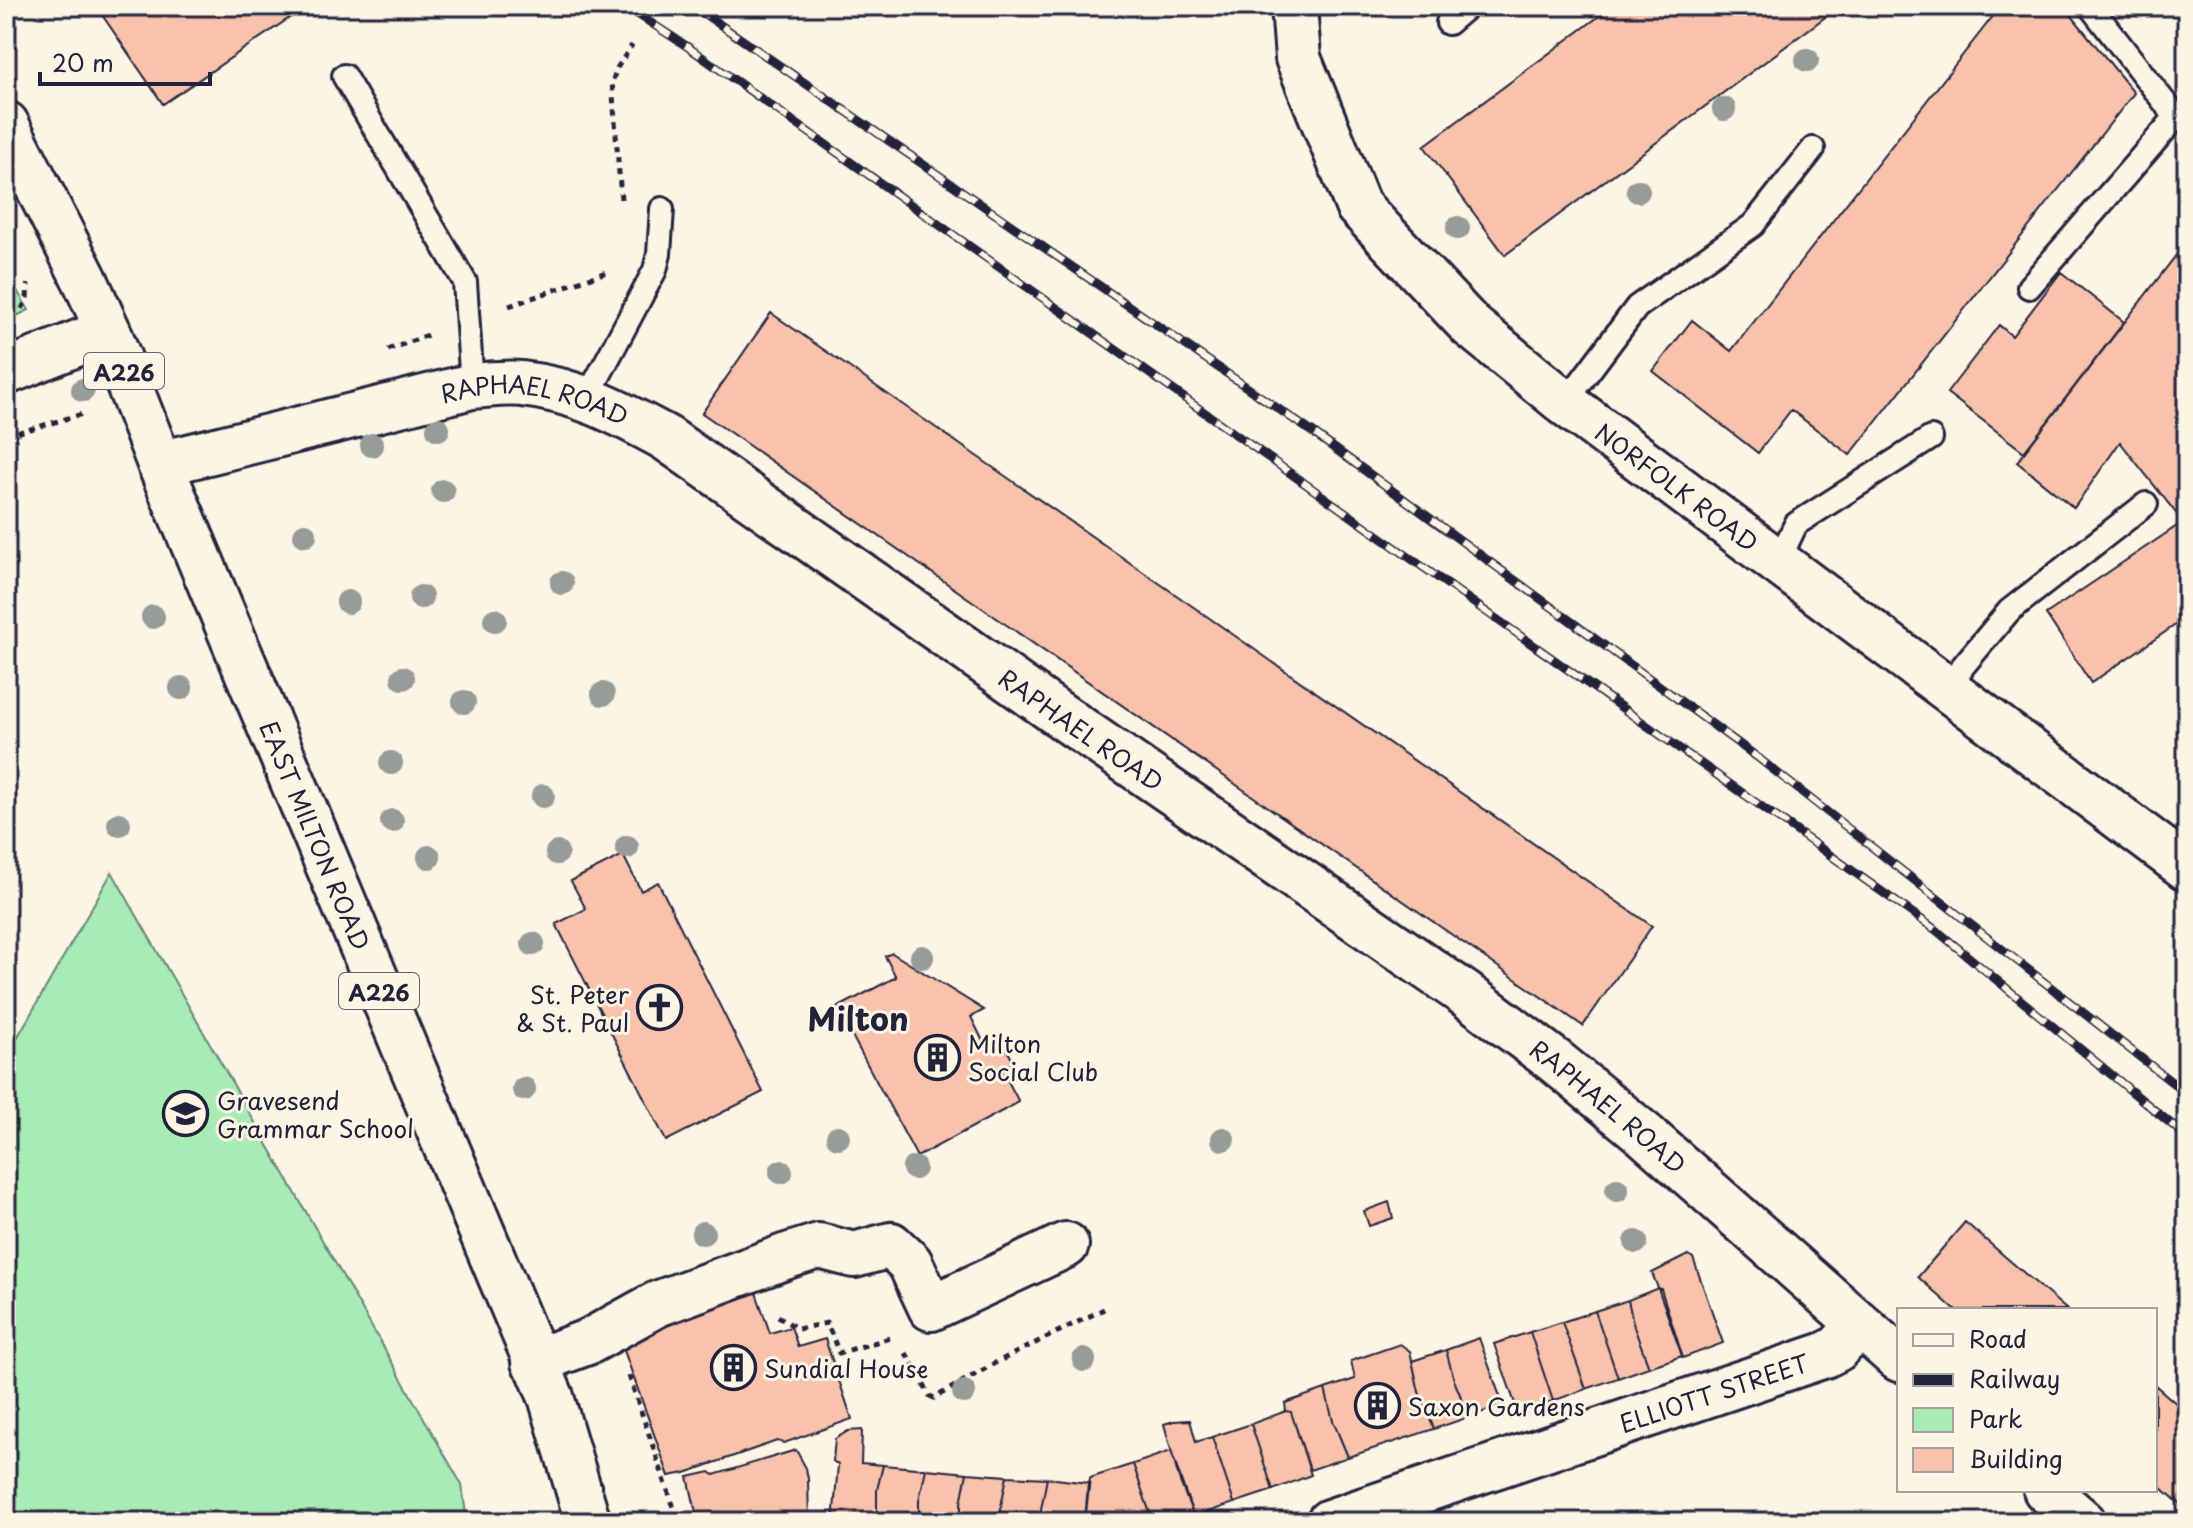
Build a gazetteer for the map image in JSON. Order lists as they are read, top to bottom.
{
  "streets": {
    "street": [
      "A226",
      "RAPHAEL ROAD",
      "NORFOLK ROAD",
      "EAST MILTON ROAD",
      "ELLIOTT STREET"
    ]
  },
  "crossings": [
    ["A226", "RAPHAEL ROAD"],
    ["A226", "EAST MILTON ROAD"],
    ["RAPHAEL ROAD", "EAST MILTON ROAD"],
    ["RAPHAEL ROAD", "ELLIOTT STREET"]
  ],
  "districts": ["Milton"],
  "places": {
    "church": ["St. Peter & St. Paul"],
    "building": ["Milton Social Club", "Sundial House", "Saxon Gardens"],
    "school or university": ["Gravesend Grammar School"]
  },
  "legend": [
    "Road",
    "Railway",
    "Park",
    "Building"
  ],
  "scale_bar": "20 m"
}
